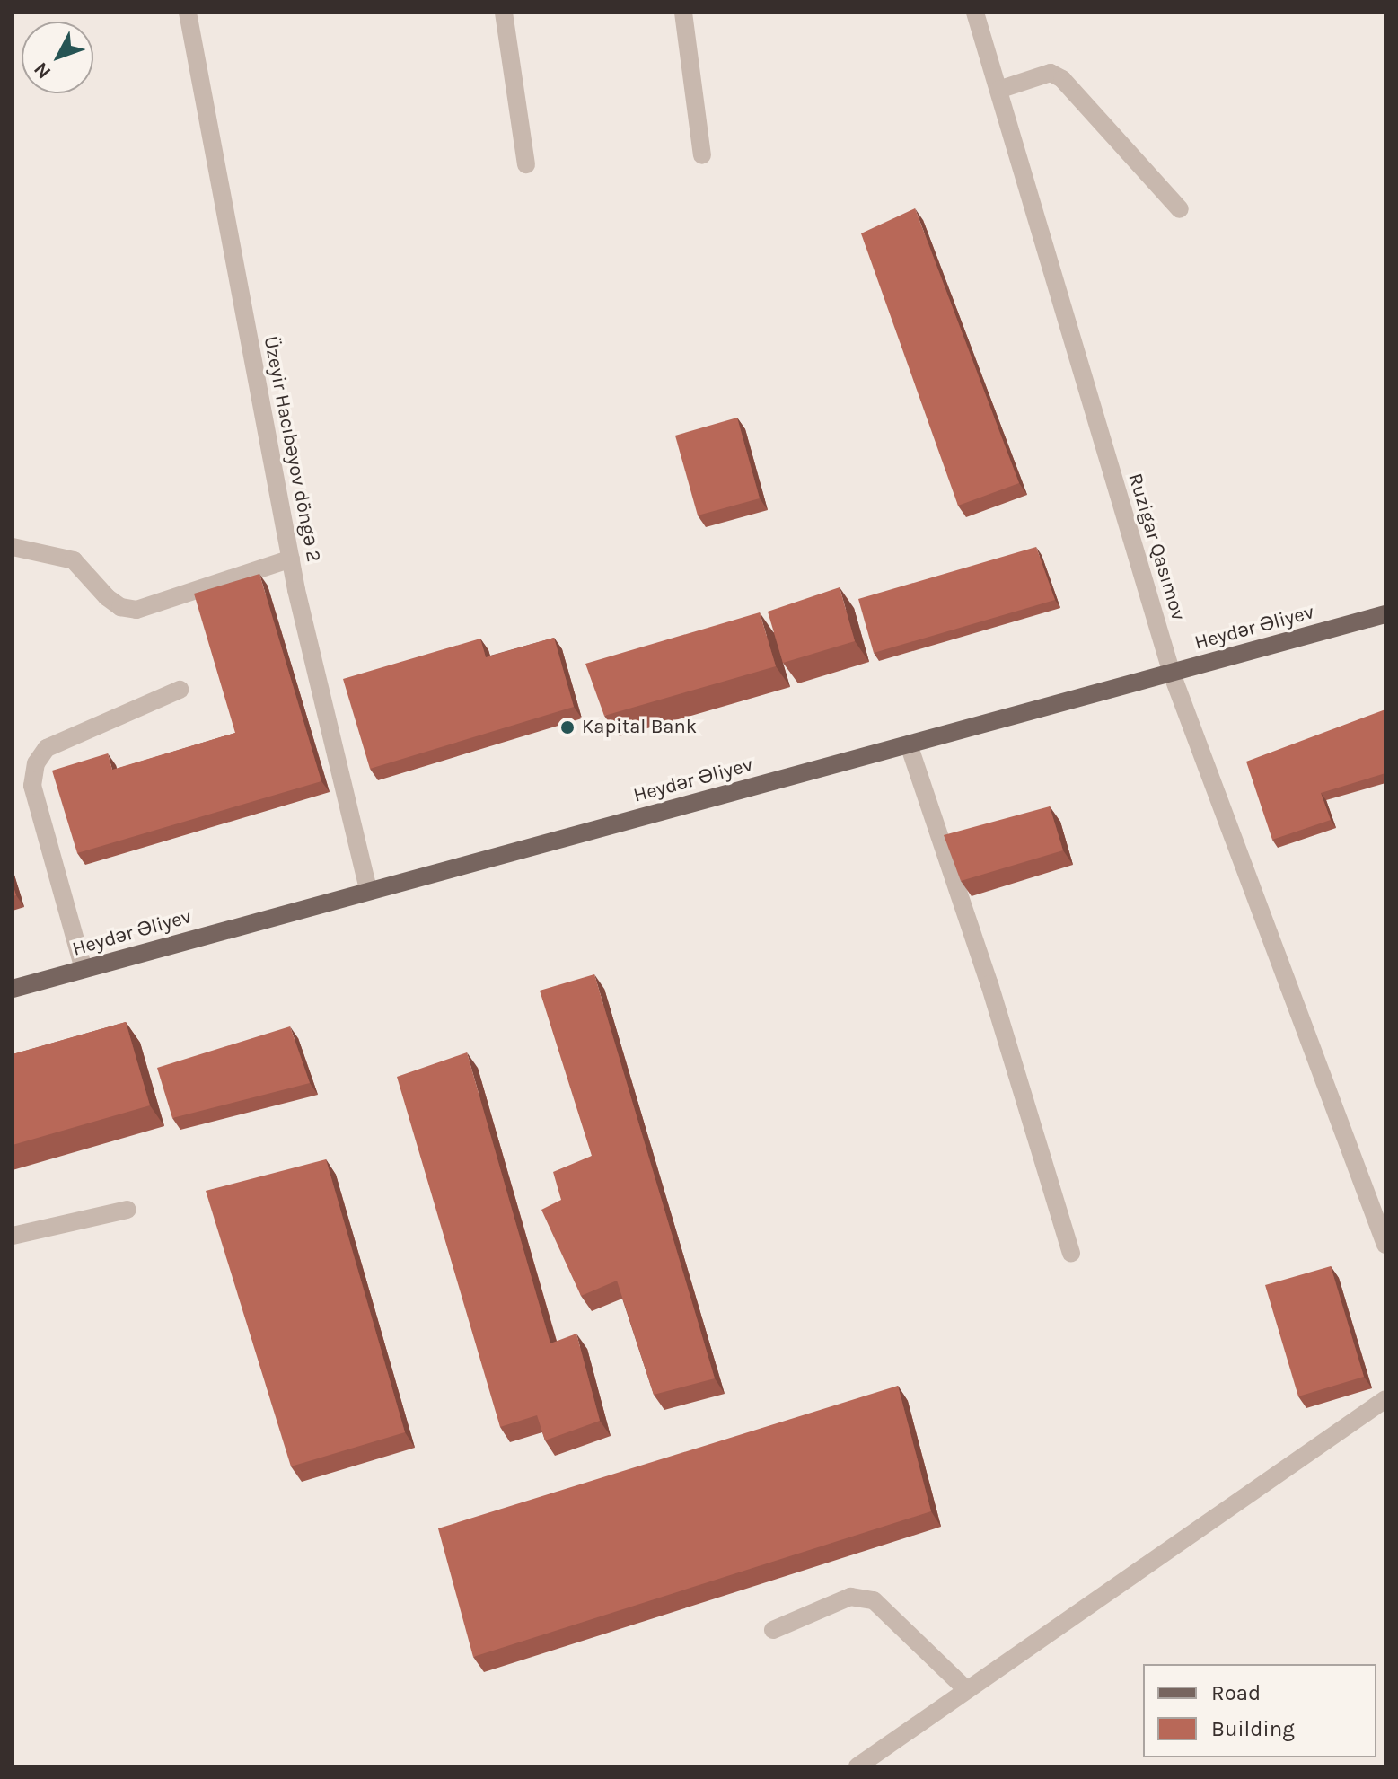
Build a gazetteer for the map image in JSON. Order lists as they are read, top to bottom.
{
  "streets": {
    "main road": ["Heydər Əliyev"],
    "street": ["Üzeyir Hacıbəyov döngə 2", "Ruzigar Qasımov"]
  },
  "crossings": [
    ["Üzeyir Hacıbəyov döngə 2", "Heydər Əliyev"],
    ["Ruzigar Qasımov", "Heydər Əliyev"]
  ],
  "places": ["Kapital Bank"],
  "legend": ["Road", "Building"],
  "north": "bottom left"
}
